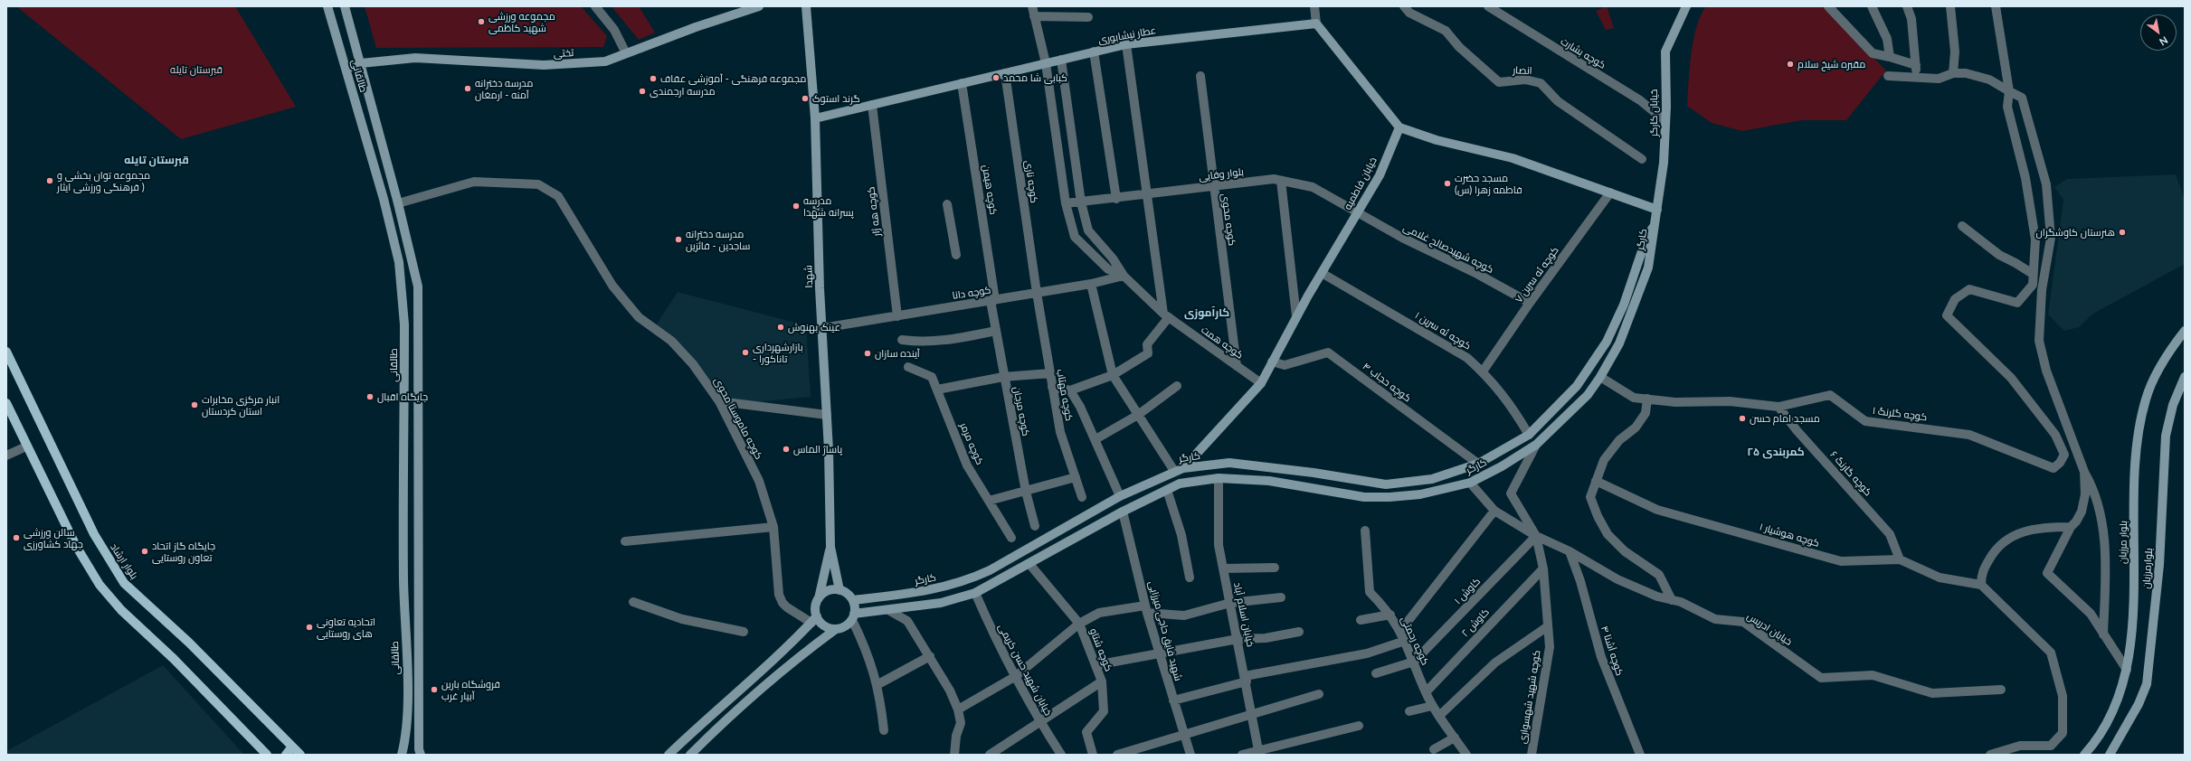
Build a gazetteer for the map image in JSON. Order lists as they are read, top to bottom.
{
  "streets": {
    "main road": [
      "عطار نیشابوری",
      "تختی",
      "طالقانی",
      "خیابان کارگر",
      "خیابان فاطمیه",
      "کارگر",
      "شهدا",
      "بلوار مرزبان",
      "بلوار ارشاد",
      "بلوارمرزبان"
    ],
    "street": [
      "کوچه بشارت",
      "انصار",
      "بلوار وفایی",
      "کوچه ناری",
      "کوچه هیمن",
      "کوچه هه ژار",
      "کوچه محوی",
      "کوچه شهیدصالح غلامی",
      "کوچه ئه سرین ۷",
      "کوچه دانا",
      "کوچه ئه سرین ۱",
      "کوچه همت",
      "کوچه حجاب ۴",
      "کوچه مهتاب",
      "کوچه مرجان",
      "کوچه گلرنگ ۱",
      "کوچه ماموستا محوی",
      "کوچه مرمر",
      "کوچه گارنگ ۶",
      "کوچه هوشیار ۱",
      "کاوش ۱",
      "خیابان اسلام آباد",
      "کاوش ۲",
      "خیابان ادریس",
      "شهید فایق حاجی میرزایی",
      "کوچه رحمتی",
      "کوچه شتاو",
      "کوچه آشنا ۴",
      "خیابان شهید حسن کریمی",
      "کوچه شهید شهسواری"
    ]
  },
  "crossings": [
    ["عطار نیشابوری", "کوچه ناری"],
    ["عطار نیشابوری", "کوچه هیمن"],
    ["عطار نیشابوری", "کوچه هه ژار"],
    ["عطار نیشابوری", "شهدا"],
    ["تختی", "طالقانی"],
    ["کوچه بشارت", "خیابان کارگر"],
    ["طالقانی", "کوچه ماموستا محوی"],
    ["خیابان کارگر", "کارگر"],
    ["بلوار وفایی", "خیابان فاطمیه"],
    ["بلوار وفایی", "کوچه محوی"],
    ["بلوار وفایی", "کوچه شهیدصالح غلامی"],
    ["بلوار وفایی", "کوچه همت"],
    ["کوچه ناری", "کوچه دانا"],
    ["کوچه ناری", "کوچه مهتاب"],
    ["خیابان فاطمیه", "کارگر"],
    ["خیابان فاطمیه", "کوچه شهیدصالح غلامی"],
    ["خیابان فاطمیه", "کوچه ئه سرین ۱"],
    ["خیابان فاطمیه", "کوچه همت"],
    ["خیابان فاطمیه", "کوچه حجاب ۴"],
    ["کوچه هیمن", "کوچه دانا"],
    ["کوچه هیمن", "کوچه مرجان"],
    ["کوچه هه ژار", "کوچه دانا"],
    ["کوچه محوی", "کوچه همت"],
    ["کارگر", "کوچه ئه سرین ۱"],
    ["کارگر", "کوچه حجاب ۴"],
    ["کارگر", "کوچه گلرنگ ۱"],
    ["کارگر", "کوچه ماموستا محوی"],
    ["کارگر", "خیابان اسلام آباد"],
    ["کارگر", "خیابان ادریس"],
    ["کارگر", "شهید فایق حاجی میرزایی"],
    ["کارگر", "کوچه شتاو"],
    ["کارگر", "خیابان شهید حسن کریمی"],
    ["کارگر", "کوچه شهید شهسواری"],
    ["کوچه شهیدصالح غلامی", "کوچه ئه سرین ۷"],
    ["کوچه ئه سرین ۷", "کوچه ئه سرین ۱"],
    ["شهدا", "کوچه دانا"],
    ["کوچه دانا", "کوچه همت"],
    ["کوچه دانا", "کوچه مهتاب"],
    ["کوچه دانا", "کوچه مرجان"],
    ["کوچه گلرنگ ۱", "کوچه گارنگ ۶"],
    ["کوچه گارنگ ۶", "کوچه هوشیار ۱"],
    ["کاوش ۱", "خیابان ادریس"],
    ["کاوش ۱", "کوچه رحمتی"],
    ["کاوش ۱", "کوچه شهید شهسواری"],
    ["کاوش ۲", "کوچه رحمتی"],
    ["کاوش ۲", "کوچه شهید شهسواری"],
    ["خیابان ادریس", "کوچه آشنا ۴"],
    ["خیابان ادریس", "کوچه شهید شهسواری"]
  ],
  "districts": ["قبرستان تایله", "کارآموزی", "کمربندی ۲۵"],
  "parks": ["قبرستان تایله"],
  "places": [
    "مجموعه ورزشی شهید کاظمی",
    "مقبره شیخ سلام",
    "کبابی شا محمد",
    "مجموعه فرهنگی - آموزشی عفاف",
    "مدرسه دخترانه آمنه - ارمغان",
    "مدرسه ارجمندی",
    "گرند استوک",
    "مجموعه توان بخشی و فرهنگی ورزشی ایثار )",
    "مسجد حضرت فاطمه زهرا (س)",
    "مدرسه پسرانه شهدا",
    "هنرستان کاوشگران",
    "مدرسه دخترانه ساجدین - فائزین",
    "عینک بهنوش",
    "بازارشهرداری - تاناکورا",
    "آینده سازان",
    "جایگاه اقبال",
    "انبار مرکزی مخابرات استان کردستان",
    "مسجد امام حسن",
    "پاساژ الماس",
    "سالن ورزشی جهاد کشاورزی",
    "جایگاه گاز اتحاد تعاون روستایی",
    "اتحادیه تعاونی های روستایی",
    "فروشگاه بارین آبیار غرب"
  ],
  "north": "bottom right"
}
